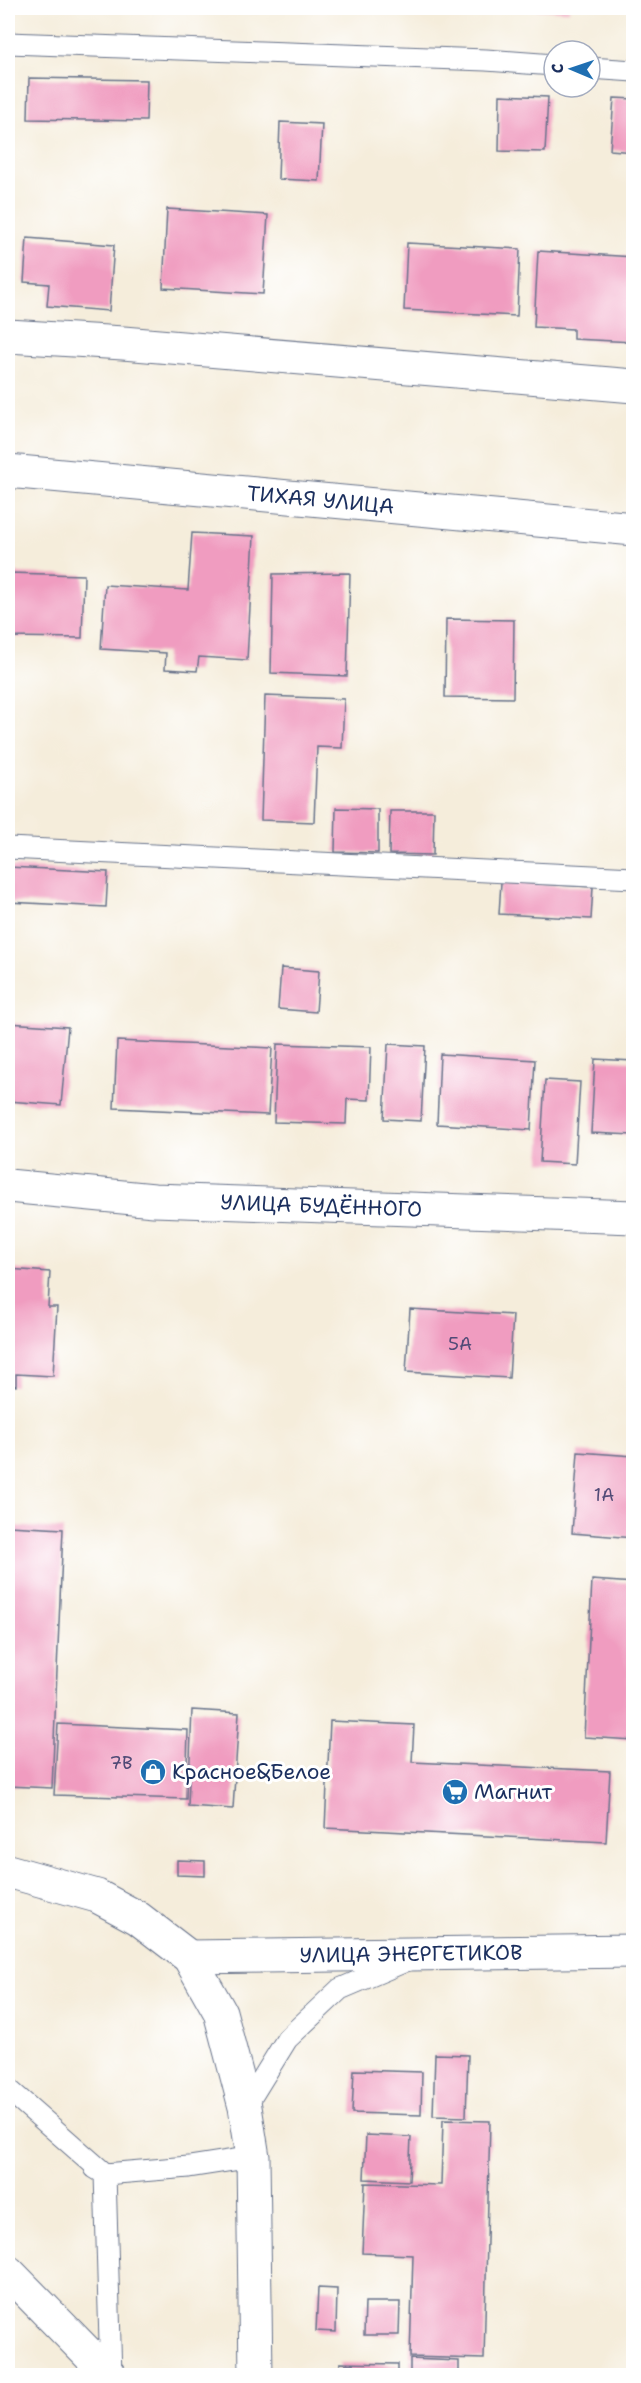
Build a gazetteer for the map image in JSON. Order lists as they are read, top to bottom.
{
  "streets": {
    "street": ["ТИХАЯ УЛИЦА", "УЛИЦА БУДЁННОГО", "УЛИЦА ЭНЕРГЕТИКОВ"]
  },
  "places": {
    "shop": ["Красное&Белое"],
    "supermarket": ["Магнит"]
  },
  "house_numbers": ["5А", "1А", "7В"],
  "north": "left"
}
